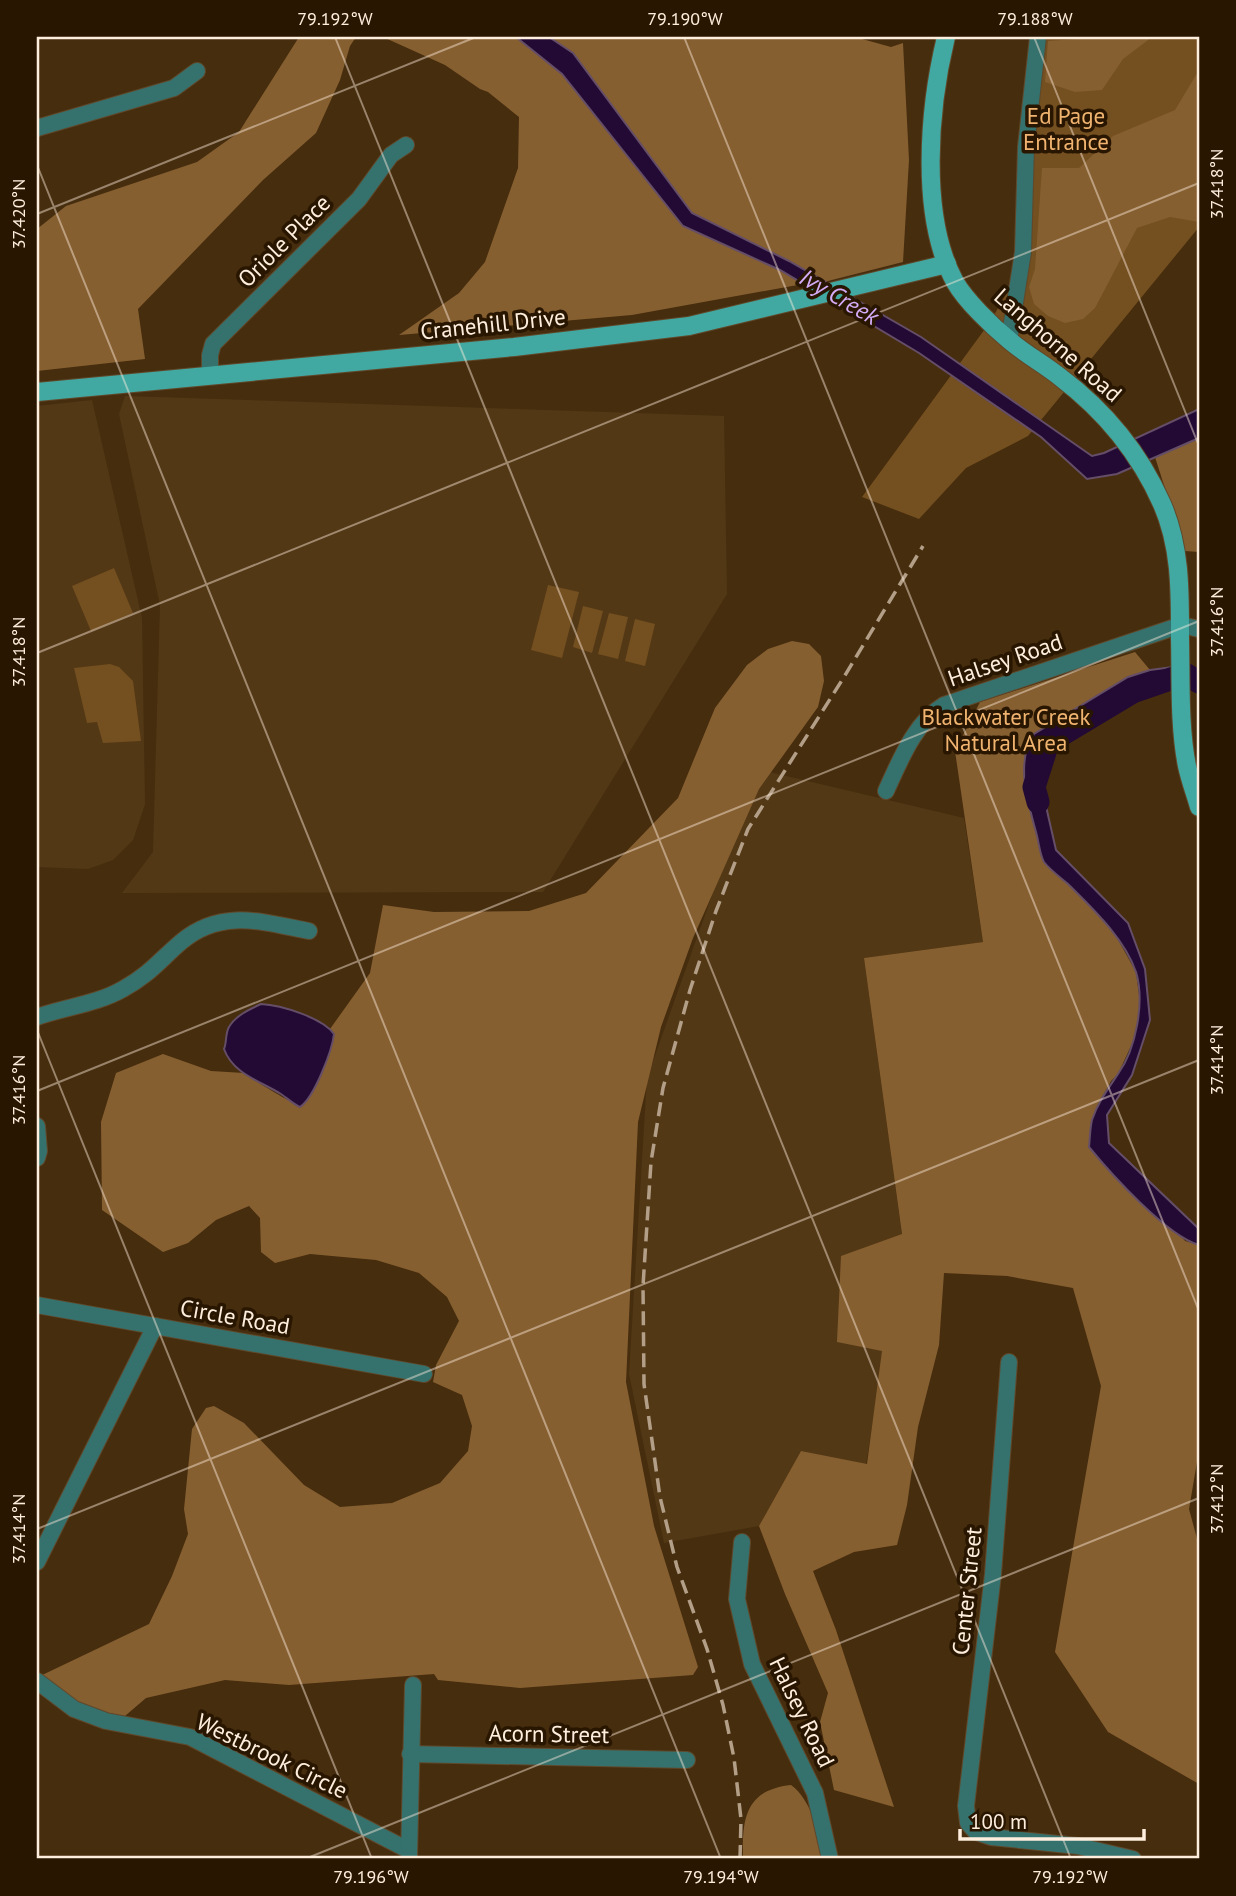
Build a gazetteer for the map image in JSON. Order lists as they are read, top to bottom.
{
  "streets": {
    "main road": ["Cranehill Drive", "Langhorne Road"],
    "street": [
      "Oriole Place",
      "Halsey Road",
      "Circle Road",
      "Center Street",
      "Acorn Street",
      "Westbrook Circle"
    ]
  },
  "crossings": [
    ["Oriole Place", "Cranehill Drive"],
    ["Cranehill Drive", "Langhorne Road"],
    ["Langhorne Road", "Halsey Road"]
  ],
  "water": ["Ivy Creek"],
  "parks": ["Ed Page Entrance", "Blackwater Creek Natural Area"],
  "scale_bar": "100 m",
  "coordinates": [
    "79.192°W",
    "79.190°W",
    "79.188°W",
    "37.418°N",
    "37.420°N",
    "37.416°N",
    "37.414°N",
    "37.412°N",
    "79.196°W",
    "79.194°W"
  ]
}
